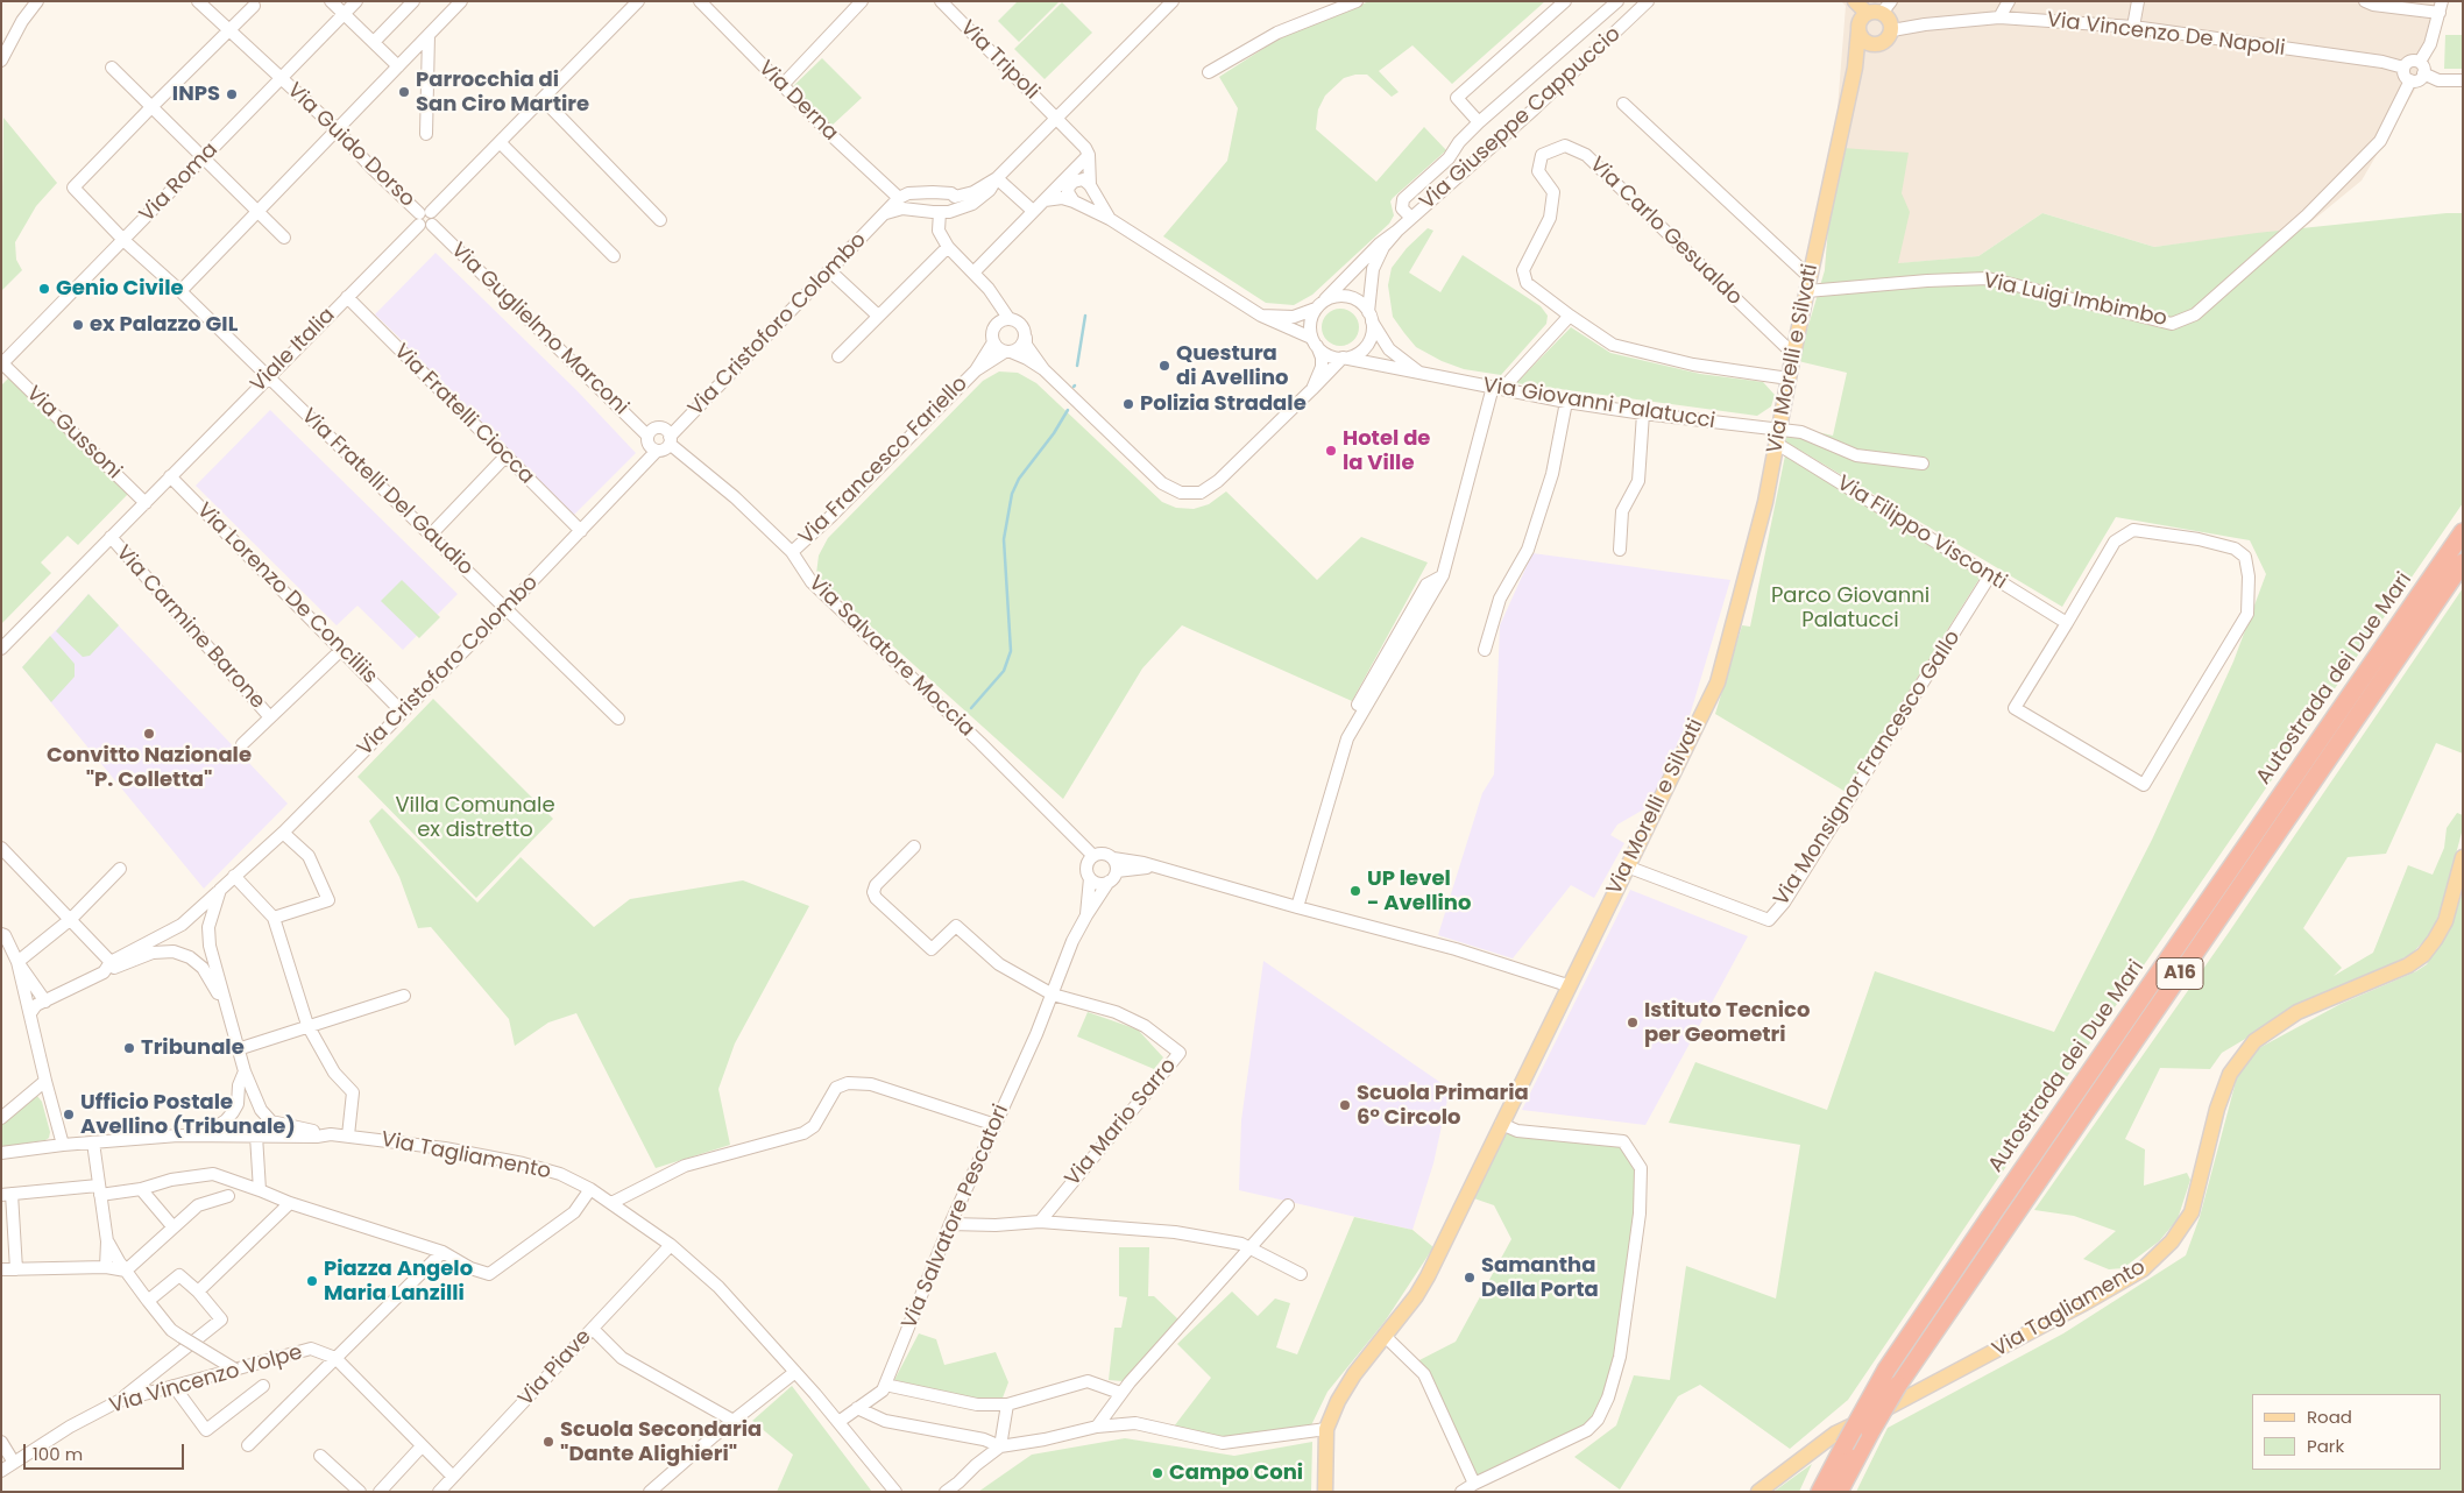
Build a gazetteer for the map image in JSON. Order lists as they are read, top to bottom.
{
  "streets": {
    "highway": ["Autostrada dei Due Mari", "A16"],
    "main road": ["Via Morelli e Silvati", "Via Tagliamento"],
    "street": [
      "Via Vincenzo De Napoli",
      "Via Tripoli",
      "Via Derna",
      "Via Giuseppe Cappuccio",
      "Via Guido Dorso",
      "Via Roma",
      "Via Carlo Gesualdo",
      "Via Luigi Imbimbo",
      "Via Cristoforo Colombo",
      "Via Guglielmo Marconi",
      "Viale Italia",
      "Via Giovanni Palatucci",
      "Via Fratelli Ciocca",
      "Via Gussoni",
      "Via Francesco Fariello",
      "Via Fratelli Del Gaudio",
      "Via Filippo Visconti",
      "Via Lorenzo De Conciliis",
      "Via Carmine Barone",
      "Via Salvatore Moccia",
      "Via Monsignor Francesco Gallo",
      "Via Mario Sarro",
      "Via Salvatore Pescatori",
      "Via Piave",
      "Via Vincenzo Volpe"
    ]
  },
  "crossings": [
    ["Via Vincenzo De Napoli", "Via Luigi Imbimbo"],
    ["Via Vincenzo De Napoli", "Via Morelli e Silvati"],
    ["Via Derna", "Via Cristoforo Colombo"],
    ["Via Giuseppe Cappuccio", "Via Giovanni Palatucci"],
    ["Via Guido Dorso", "Via Roma"],
    ["Via Guido Dorso", "Via Guglielmo Marconi"],
    ["Via Guido Dorso", "Viale Italia"],
    ["Via Roma", "Via Gussoni"],
    ["Via Roma", "Via Fratelli Del Gaudio"],
    ["Via Carlo Gesualdo", "Via Morelli e Silvati"],
    ["Via Luigi Imbimbo", "Via Morelli e Silvati"],
    ["Via Cristoforo Colombo", "Via Guglielmo Marconi"],
    ["Via Cristoforo Colombo", "Via Fratelli Ciocca"],
    ["Via Cristoforo Colombo", "Via Fratelli Del Gaudio"],
    ["Via Cristoforo Colombo", "Via Lorenzo De Conciliis"],
    ["Via Cristoforo Colombo", "Via Salvatore Moccia"],
    ["Via Guglielmo Marconi", "Viale Italia"],
    ["Via Guglielmo Marconi", "Via Salvatore Moccia"],
    ["Viale Italia", "Via Fratelli Ciocca"],
    ["Viale Italia", "Via Gussoni"],
    ["Viale Italia", "Via Fratelli Del Gaudio"],
    ["Viale Italia", "Via Lorenzo De Conciliis"],
    ["Viale Italia", "Via Carmine Barone"],
    ["Via Morelli e Silvati", "Via Giovanni Palatucci"],
    ["Via Morelli e Silvati", "Via Filippo Visconti"],
    ["Via Morelli e Silvati", "Via Monsignor Francesco Gallo"],
    ["Via Giovanni Palatucci", "Via Filippo Visconti"],
    ["Via Francesco Fariello", "Via Salvatore Moccia"],
    ["Via Filippo Visconti", "Via Monsignor Francesco Gallo"],
    ["Via Salvatore Moccia", "Via Salvatore Pescatori"],
    ["Via Mario Sarro", "Via Salvatore Pescatori"],
    ["Via Tagliamento", "Via Salvatore Pescatori"],
    ["Via Tagliamento", "Via Piave"]
  ],
  "parks": ["Parco Giovanni Palatucci", "Villa Comunale ex distretto"],
  "places": [
    "Parrocchia di San Ciro Martire",
    "INPS",
    "Genio Civile",
    "ex Palazzo GIL",
    "Questura di Avellino",
    "Polizia Stradale",
    "Hotel de la Ville",
    "Convitto Nazionale \"P. Colletta\"",
    "UP level - Avellino",
    "Istituto Tecnico per Geometri",
    "Tribunale",
    "Scuola Primaria 6° Circolo",
    "Ufficio Postale Avellino (Tribunale)",
    "Samantha Della Porta",
    "Piazza Angelo Maria Lanzilli",
    "Scuola Secondaria \"Dante Alighieri\"",
    "Campo Coni"
  ],
  "legend": ["Road", "Park"],
  "scale_bar": "100 m"
}
